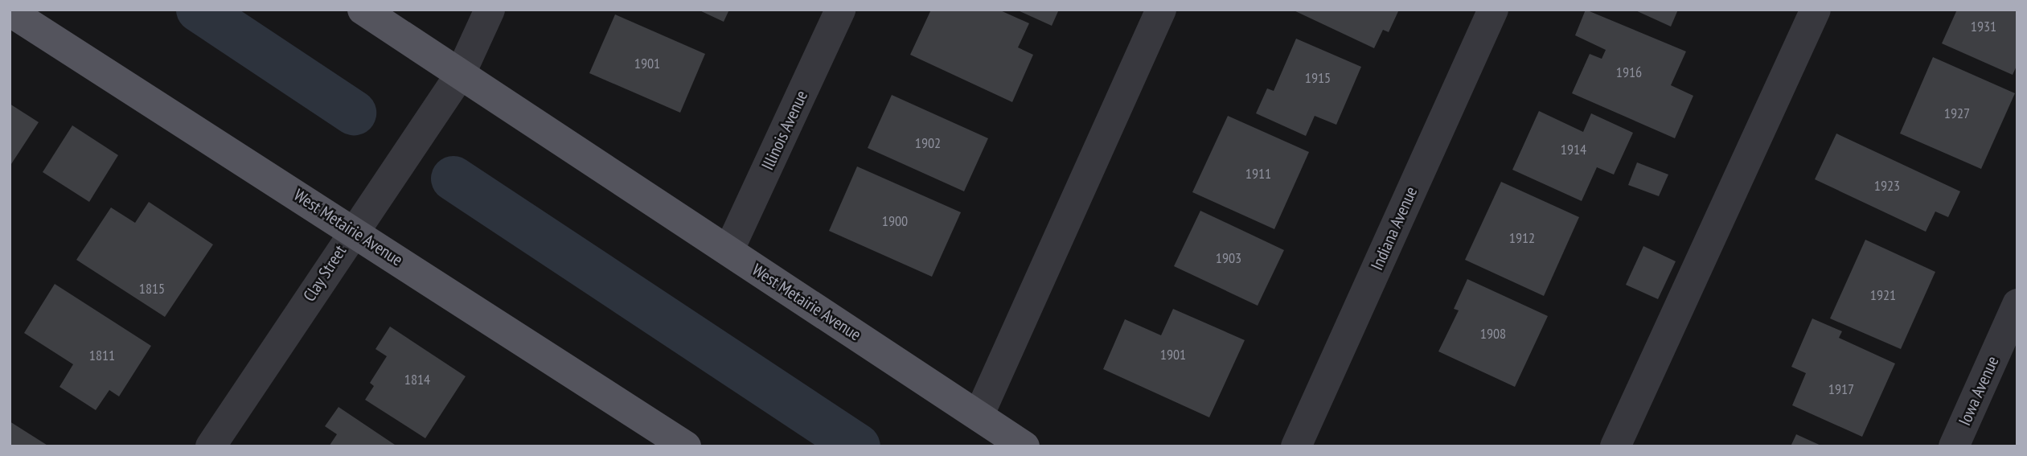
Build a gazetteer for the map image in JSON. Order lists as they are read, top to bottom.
{
  "streets": {
    "main road": ["West Metairie Avenue"],
    "street": [
      "Illinois Avenue",
      "Indiana Avenue",
      "Clay Street",
      "Iowa Avenue"
    ]
  },
  "crossings": [
    ["Illinois Avenue", "West Metairie Avenue"],
    ["West Metairie Avenue", "Clay Street"]
  ],
  "house_numbers": [
    "1931",
    "1901",
    "1916",
    "1915",
    "1927",
    "1902",
    "1914",
    "1911",
    "1923",
    "1900",
    "1912",
    "1903",
    "1815",
    "1921",
    "1908",
    "1901",
    "1811",
    "1814",
    "1917"
  ]
}
